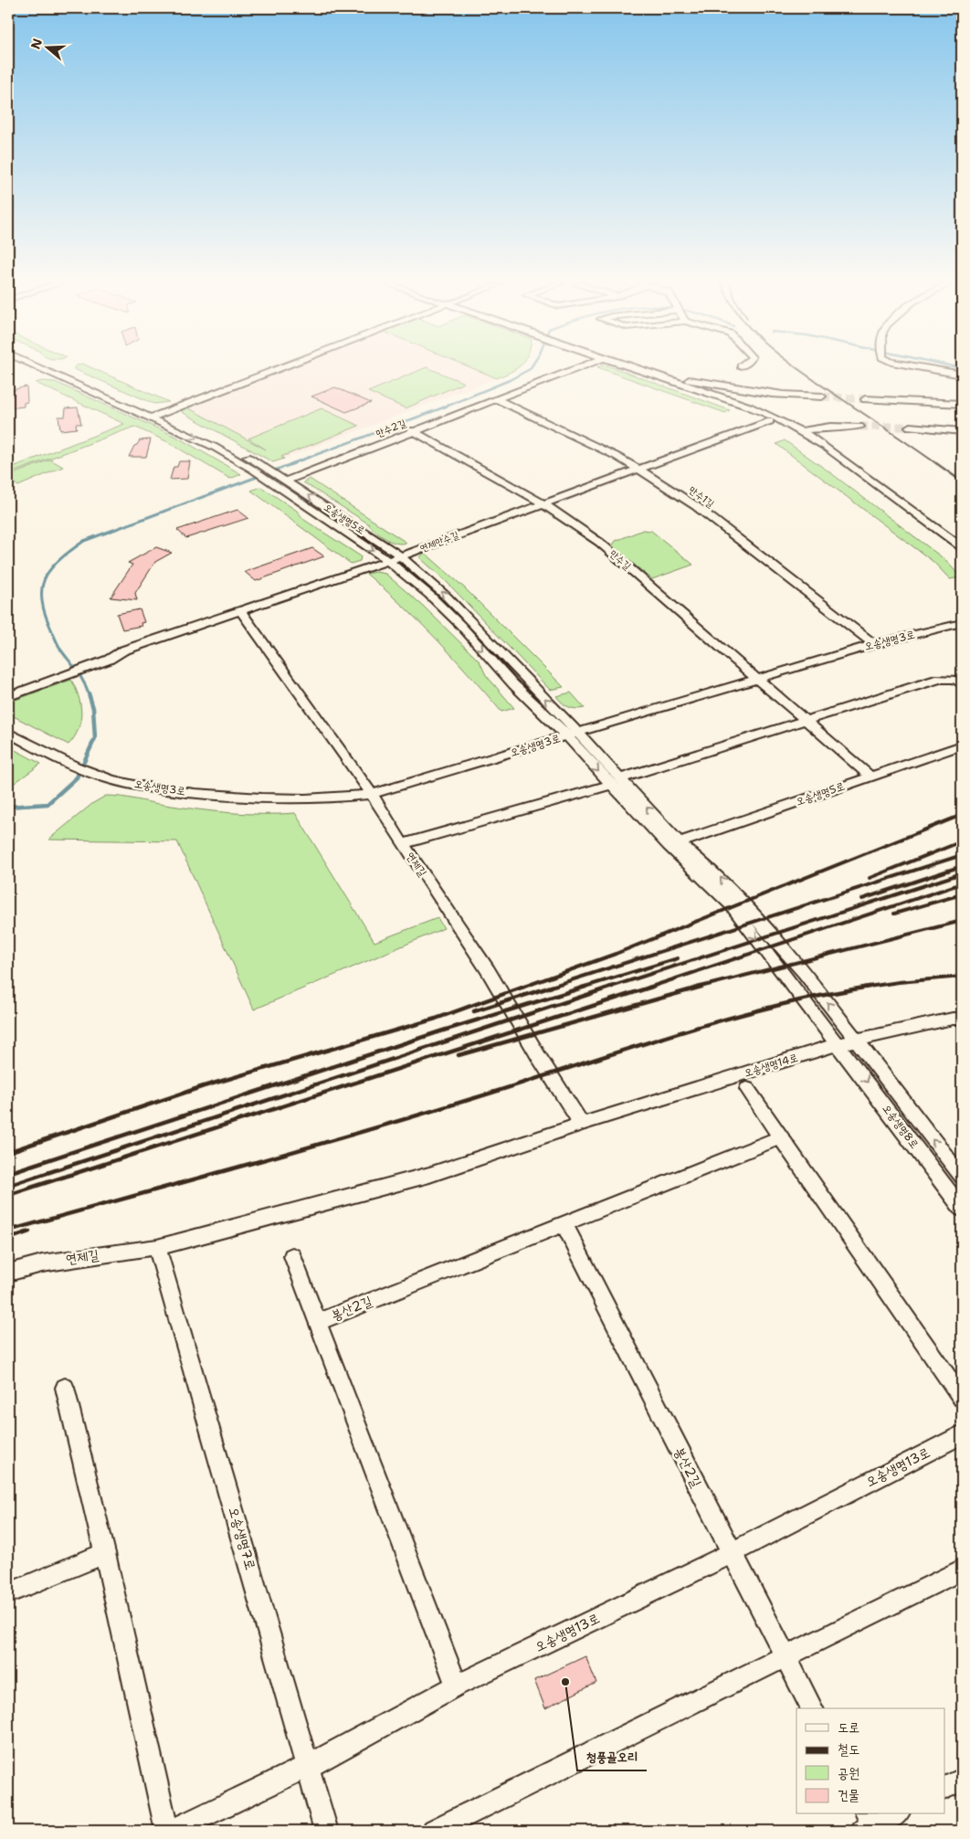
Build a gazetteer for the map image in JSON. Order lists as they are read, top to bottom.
{
  "streets": {
    "street": [
      "만수2길",
      "만수1길",
      "오송생명5로",
      "연제만수길",
      "만수길",
      "오송생명3로",
      "연제길",
      "오송생명14로",
      "오송생명8로",
      "봉산2길",
      "오송생명13로",
      "오송생명7로"
    ]
  },
  "crossings": [
    ["만수2길", "만수1길"],
    ["만수2길", "오송생명5로"],
    ["만수2길", "만수길"],
    ["만수1길", "연제만수길"],
    ["만수1길", "오송생명3로"],
    ["오송생명5로", "연제만수길"],
    ["오송생명5로", "만수길"],
    ["오송생명5로", "오송생명3로"],
    ["오송생명5로", "오송생명8로"],
    ["연제만수길", "만수길"],
    ["연제만수길", "연제길"],
    ["만수길", "오송생명3로"],
    ["오송생명3로", "연제길"],
    ["연제길", "오송생명14로"],
    ["연제길", "오송생명7로"],
    ["오송생명14로", "오송생명8로"],
    ["오송생명14로", "오송생명7로"],
    ["봉산2길", "오송생명13로"],
    ["오송생명13로", "오송생명7로"]
  ],
  "places": ["청풍골오리"],
  "legend": [
    "도로",
    "철도",
    "공원",
    "건물"
  ],
  "north": "left"
}
